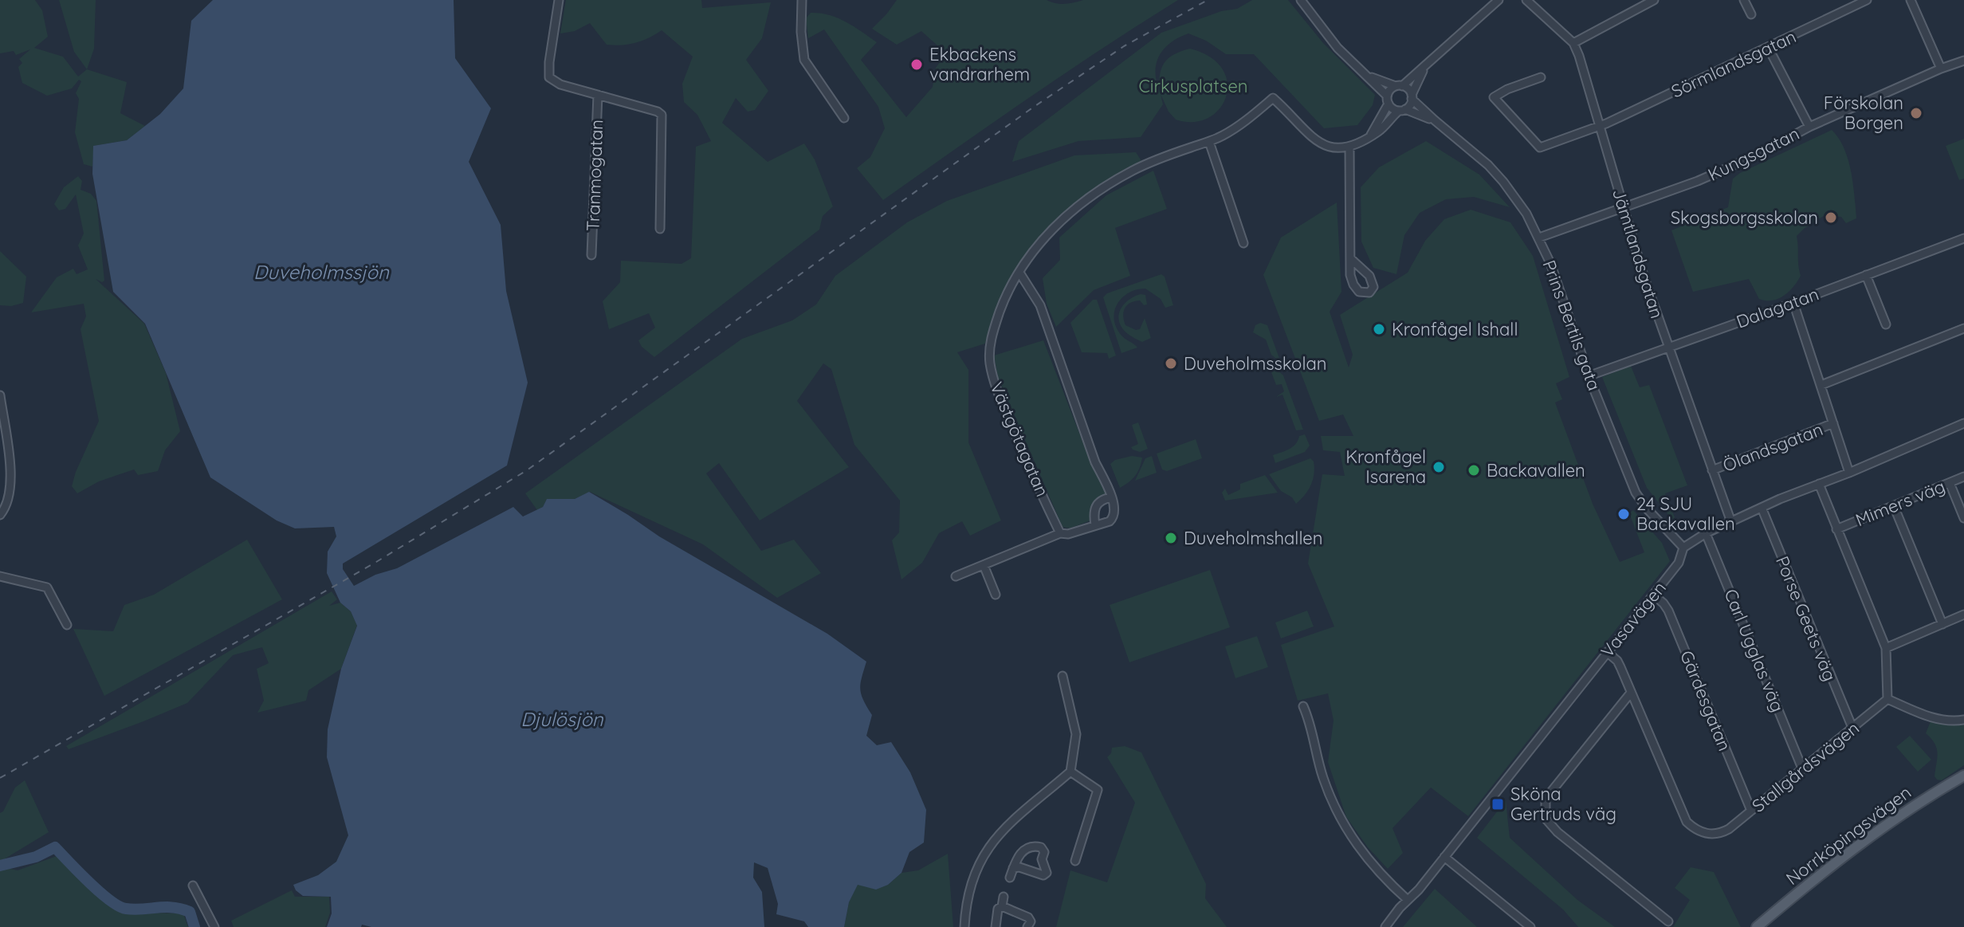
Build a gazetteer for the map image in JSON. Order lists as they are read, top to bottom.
{
  "streets": {
    "main road": ["Norrköpingsvägen"],
    "street": [
      "Sörmlandsgatan",
      "Kungsgatan",
      "Tranmogatan",
      "Jämtlandsgatan",
      "Dalagatan",
      "Prins Bertils gata",
      "Västgötagatan",
      "Ölandsgatan",
      "Mimers väg",
      "Porse Geets väg",
      "Vasavägen",
      "Carl Ugglas väg",
      "Gärdesgatan",
      "Stallgårdsvägen"
    ]
  },
  "crossings": [
    ["Sörmlandsgatan", "Jämtlandsgatan"],
    ["Kungsgatan", "Jämtlandsgatan"],
    ["Kungsgatan", "Prins Bertils gata"],
    ["Jämtlandsgatan", "Dalagatan"],
    ["Jämtlandsgatan", "Ölandsgatan"],
    ["Jämtlandsgatan", "Vasavägen"],
    ["Dalagatan", "Prins Bertils gata"],
    ["Dalagatan", "Ölandsgatan"],
    ["Prins Bertils gata", "Vasavägen"],
    ["Ölandsgatan", "Vasavägen"],
    ["Porse Geets väg", "Vasavägen"],
    ["Porse Geets väg", "Stallgårdsvägen"],
    ["Vasavägen", "Carl Ugglas väg"],
    ["Vasavägen", "Gärdesgatan"],
    ["Vasavägen", "Stallgårdsvägen"],
    ["Carl Ugglas väg", "Stallgårdsvägen"],
    ["Gärdesgatan", "Stallgårdsvägen"]
  ],
  "water": ["Duveholmssjön", "Djulösjön"],
  "parks": ["Cirkusplatsen"],
  "places": {
    "other": [
      "Ekbackens vandrarhem",
      "Förskolan Borgen",
      "Skogsborgsskolan",
      "Kronfågel Ishall",
      "Duveholmsskolan",
      "Kronfågel Isarena",
      "Backavallen",
      "24 SJU Backavallen",
      "Duveholmshallen"
    ],
    "transit": ["Sköna Gertruds väg"]
  }
}
